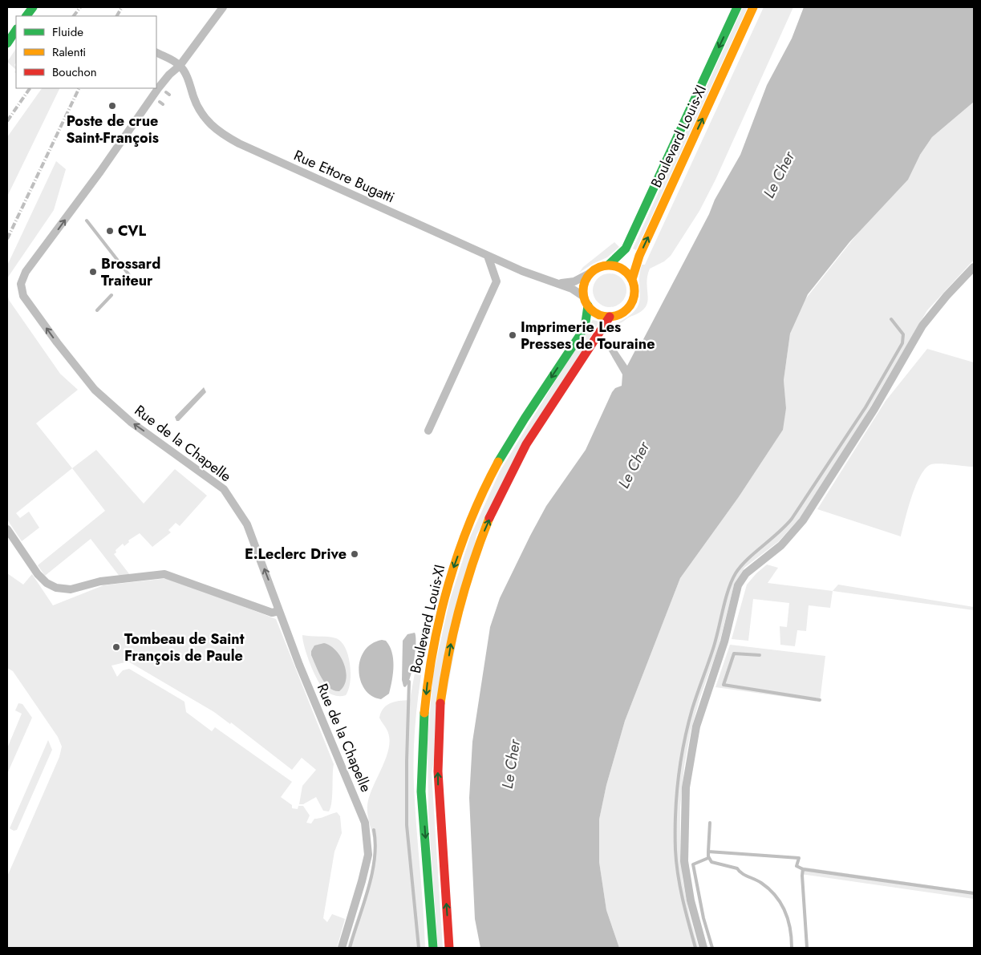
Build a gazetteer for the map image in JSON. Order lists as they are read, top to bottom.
{
  "streets": {
    "main road": ["Boulevard Louis-XI"],
    "street": ["Rue Ettore Bugatti", "Rue de la Chapelle"]
  },
  "crossings": [
    ["Boulevard Louis-XI", "Rue Ettore Bugatti"],
    ["Rue Ettore Bugatti", "Rue de la Chapelle"]
  ],
  "water": ["Le Cher"],
  "places": [
    "Poste de crue Saint-François",
    "CVL",
    "Brossard Traiteur",
    "Imprimerie Les Presses de Touraine",
    "E.Leclerc Drive",
    "Tombeau de Saint François de Paule"
  ],
  "legend": ["Fluide", "Ralenti", "Bouchon"]
}
